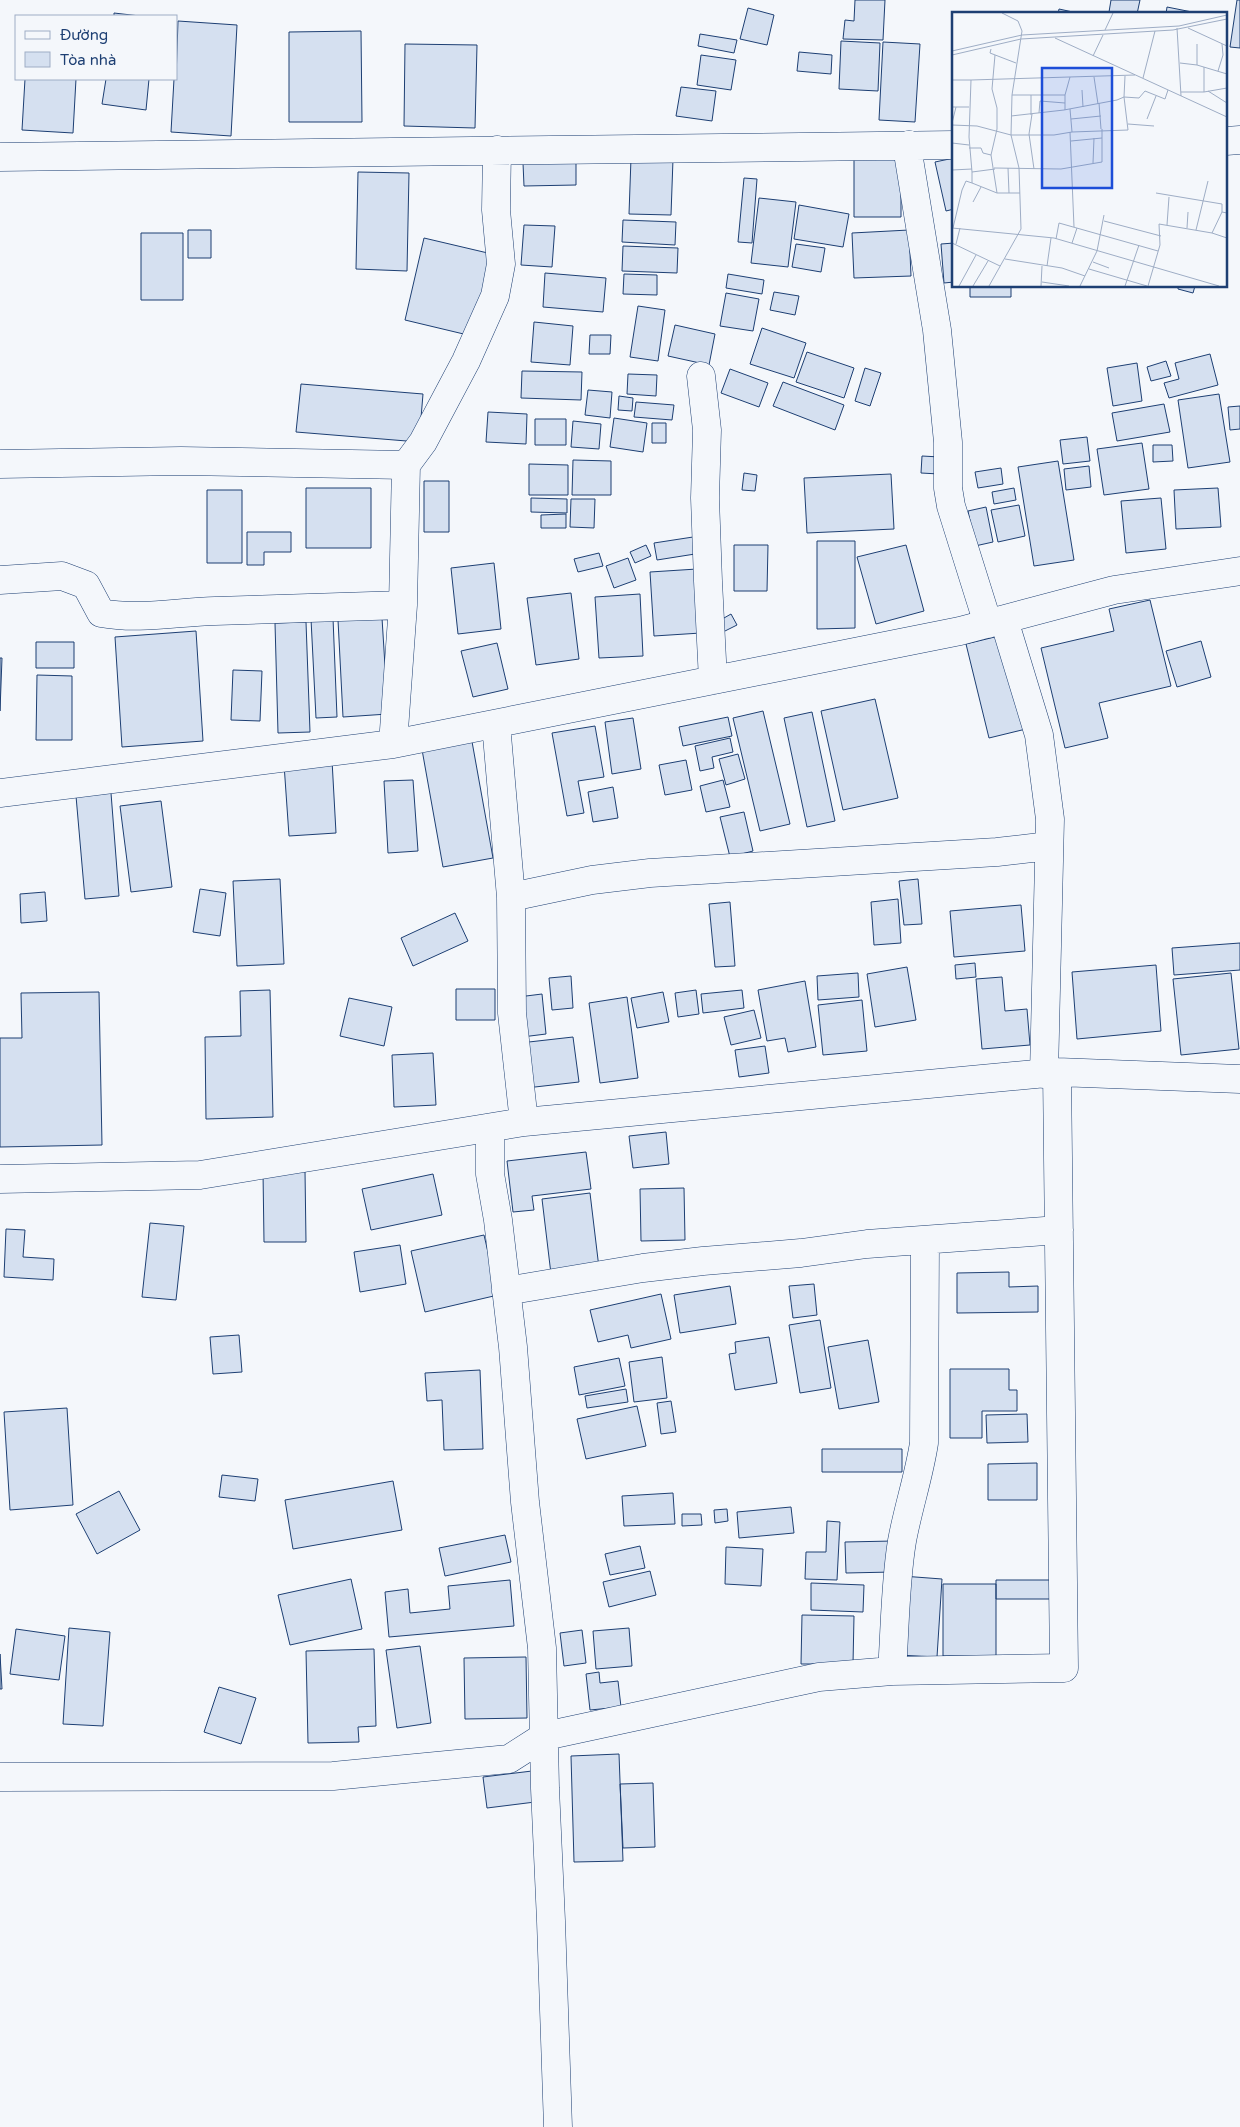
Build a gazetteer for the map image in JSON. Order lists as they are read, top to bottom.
{
  "legend": ["Đường", "Tòa nhà"]
}
